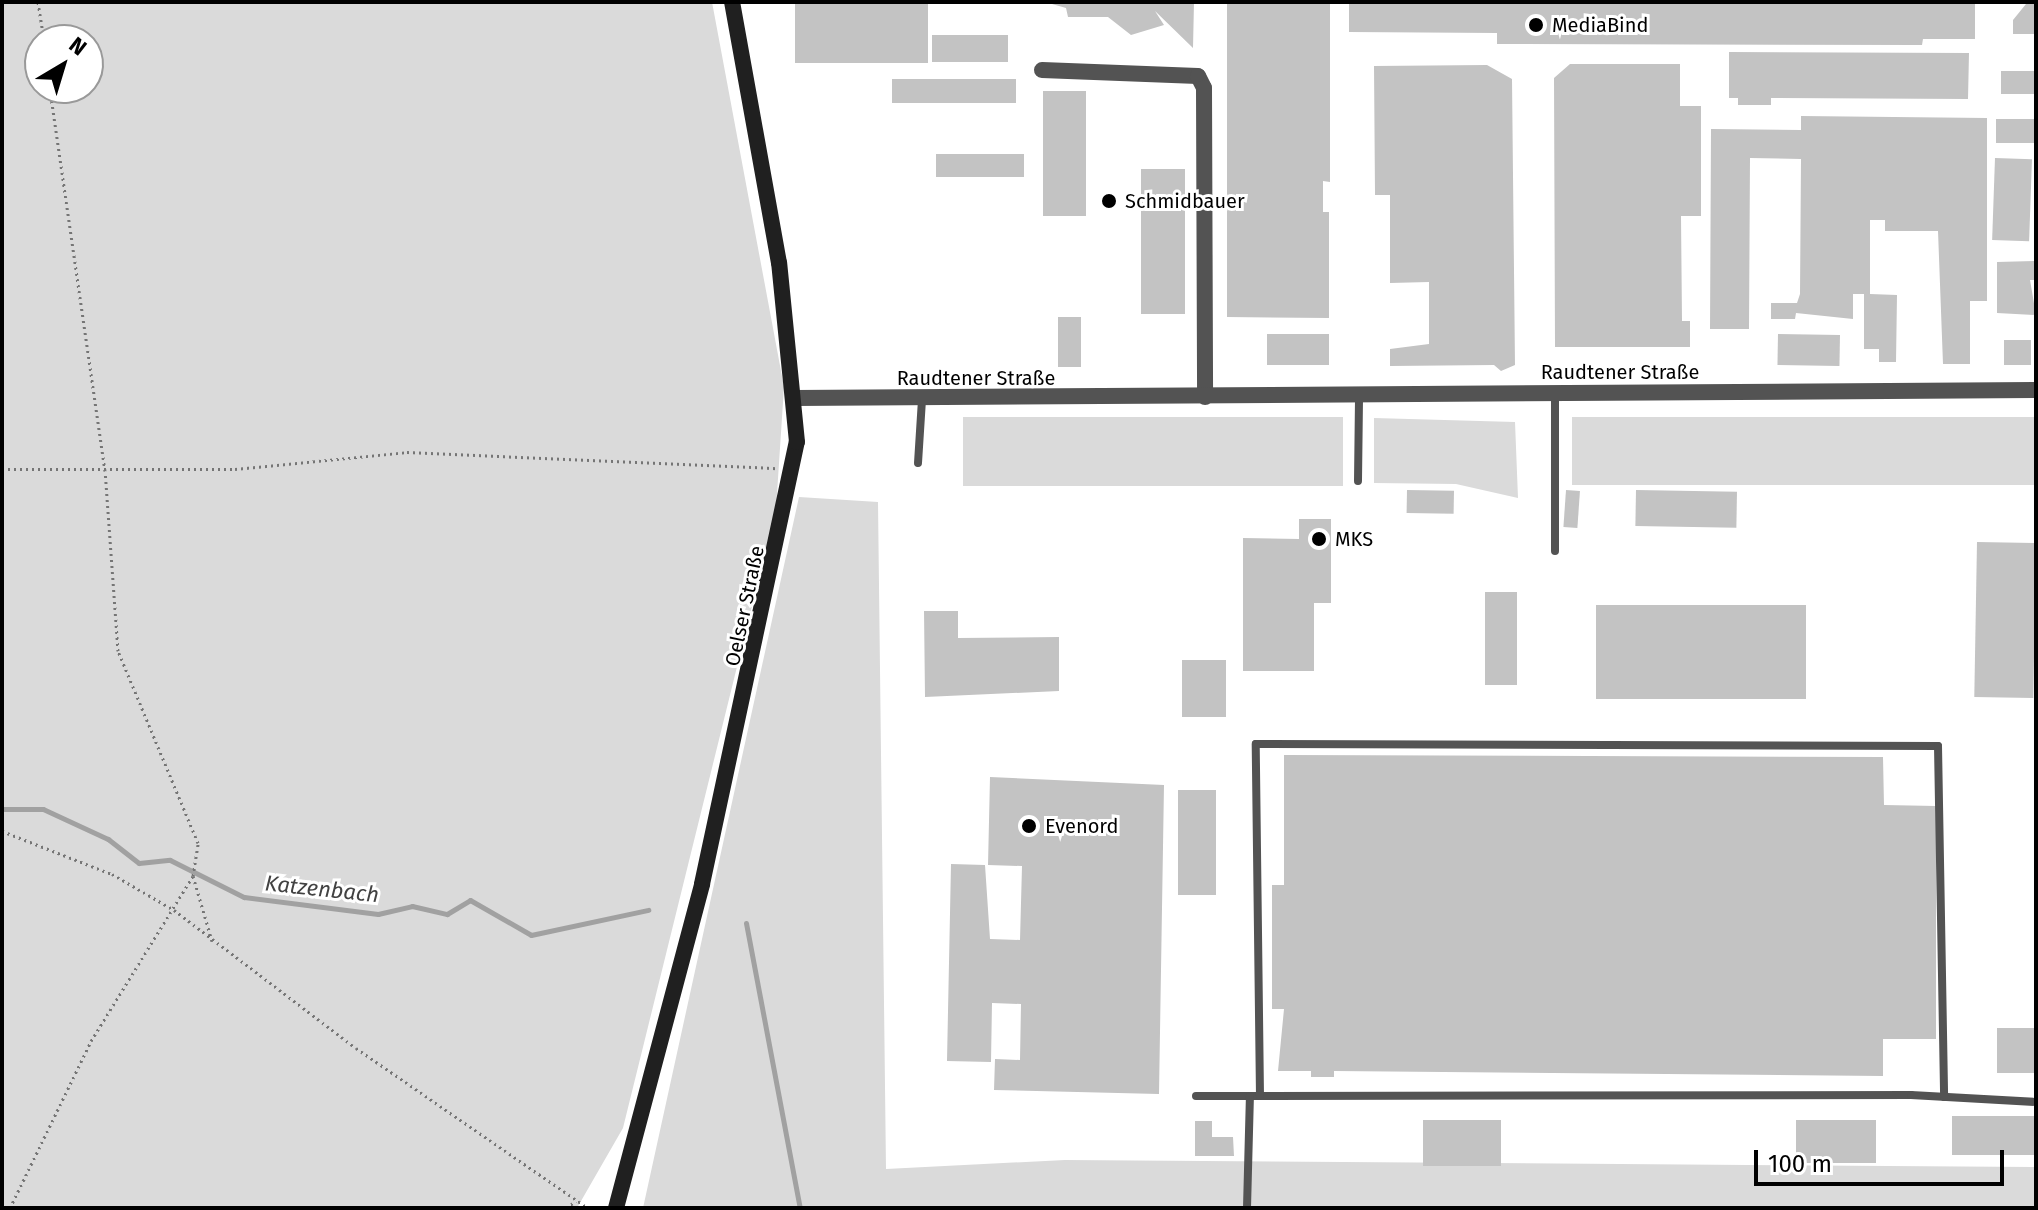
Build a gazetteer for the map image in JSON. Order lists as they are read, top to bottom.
{
  "streets": {
    "main road": ["Oelser Straße"],
    "street": ["Raudtener Straße"]
  },
  "crossings": [
    ["Raudtener Straße", "Oelser Straße"]
  ],
  "water": ["Katzenbach"],
  "places": [
    "MediaBind",
    "Schmidbauer",
    "MKS",
    "Evenord"
  ],
  "scale_bar": "100 m",
  "north": "top right"
}
